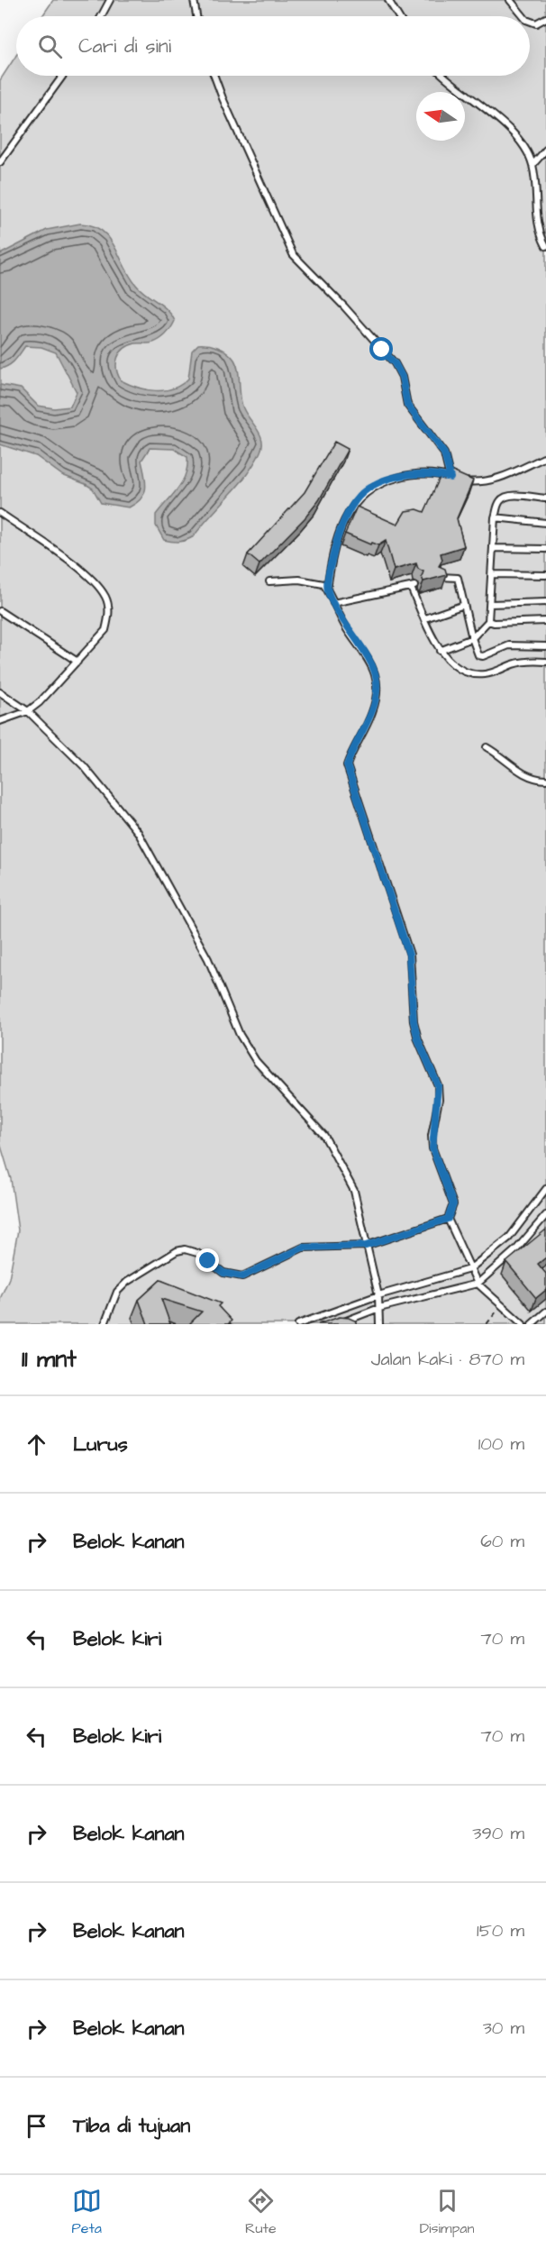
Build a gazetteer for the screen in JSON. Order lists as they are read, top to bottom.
{
  "north": "left",
  "page": {
    "search": "Cari di sini",
    "heading": ["11 mnt", "Jalan kaki · 870 m"],
    "list": [
      ["Lurus", "100 m"],
      ["Belok kanan", "60 m"],
      ["Belok kiri", "70 m"],
      ["Belok kiri", "70 m"],
      ["Belok kanan", "390 m"],
      ["Belok kanan", "150 m"],
      ["Belok kanan", "30 m"],
      "Tiba di tujuan"
    ],
    "nav": ["Peta", "Rute", "Disimpan"]
  }
}
